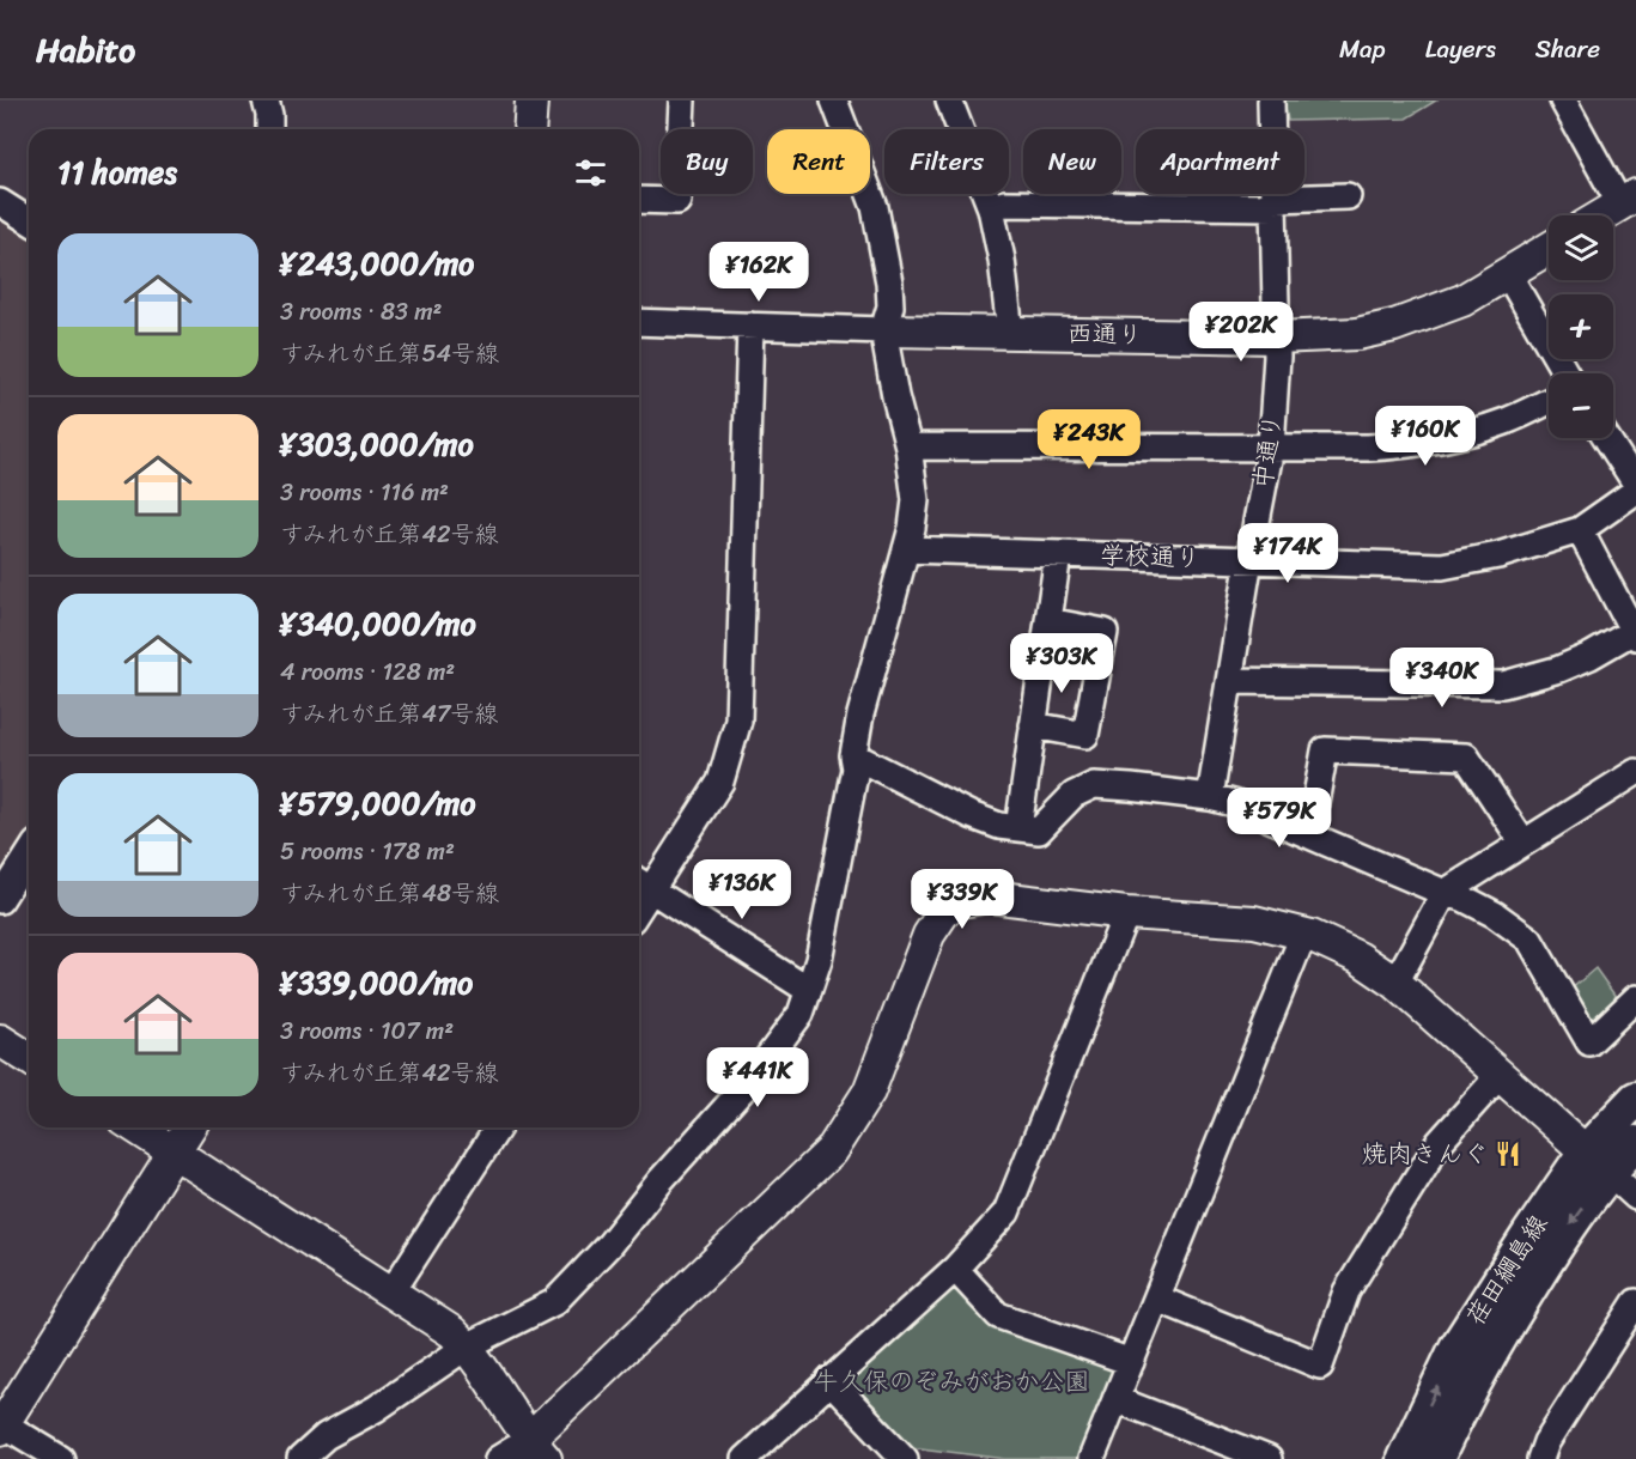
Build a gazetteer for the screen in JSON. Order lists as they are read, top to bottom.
{
  "streets": {
    "main road": ["荏田綱島線"],
    "street": ["西通り", "中通り", "学校通り"]
  },
  "crossings": [
    ["西通り", "中通り"],
    ["中通り", "学校通り"]
  ],
  "parks": ["牛久保のぞみがおか公園"],
  "places": {
    "restaurant": ["焼肉きんぐ"]
  },
  "page": {
    "header": "Habito",
    "nav": ["Map", "Layers", "Share"],
    "chip": [
      "Buy",
      "Rent",
      "Filters",
      "New",
      "Apartment"
    ],
    "heading": "11 homes",
    "map_buttons": ["+", "−"],
    "list": [
      {
        "name": "¥243,000/mo",
        "note": "3 rooms · 83 m² · すみれが丘第54号線"
      },
      {
        "name": "¥303,000/mo",
        "note": "3 rooms · 116 m² · すみれが丘第42号線"
      },
      {
        "name": "¥340,000/mo",
        "note": "4 rooms · 128 m² · すみれが丘第47号線"
      },
      {
        "name": "¥579,000/mo",
        "note": "5 rooms · 178 m² · すみれが丘第48号線"
      },
      {
        "name": "¥339,000/mo",
        "note": "3 rooms · 107 m² · すみれが丘第42号線"
      }
    ],
    "price": [
      "¥162K",
      "¥202K",
      "¥160K",
      "¥243K",
      "¥174K",
      "¥303K",
      "¥340K",
      "¥579K",
      "¥136K",
      "¥339K",
      "¥441K"
    ]
  }
}
